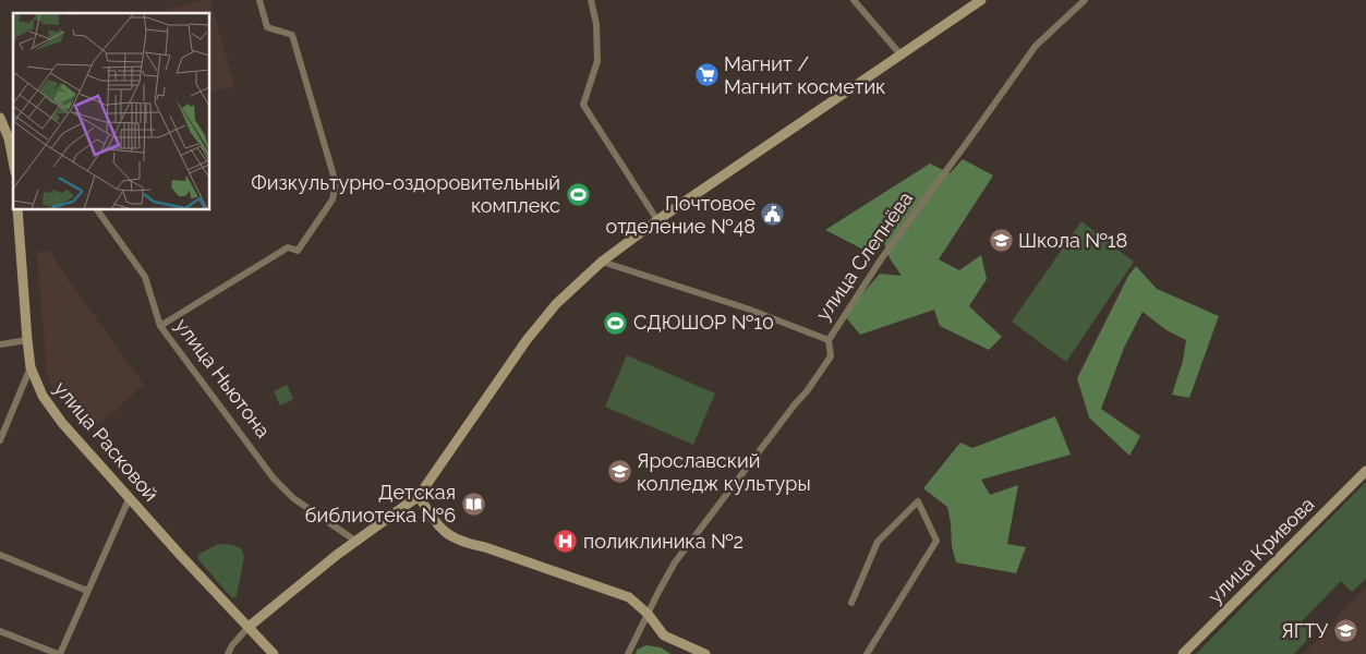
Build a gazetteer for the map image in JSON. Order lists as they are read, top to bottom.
{
  "streets": {
    "street": [
      "улица Слепнёва",
      "улица Ньютона",
      "улица Расковой",
      "улица Кривова"
    ]
  },
  "places": {
    "supermarket": ["Магнит / Магнит косметик"],
    "sports": ["Физкультурно-оздоровительный комплекс", "СДЮШОР №10"],
    "public building": ["Почтовое отделение №48"],
    "school or university": ["Школа №18", "Ярославский колледж культуры", "ЯГТУ"],
    "library": ["Детская библиотека №6"],
    "hospital": ["поликлиника №2"]
  }
}
